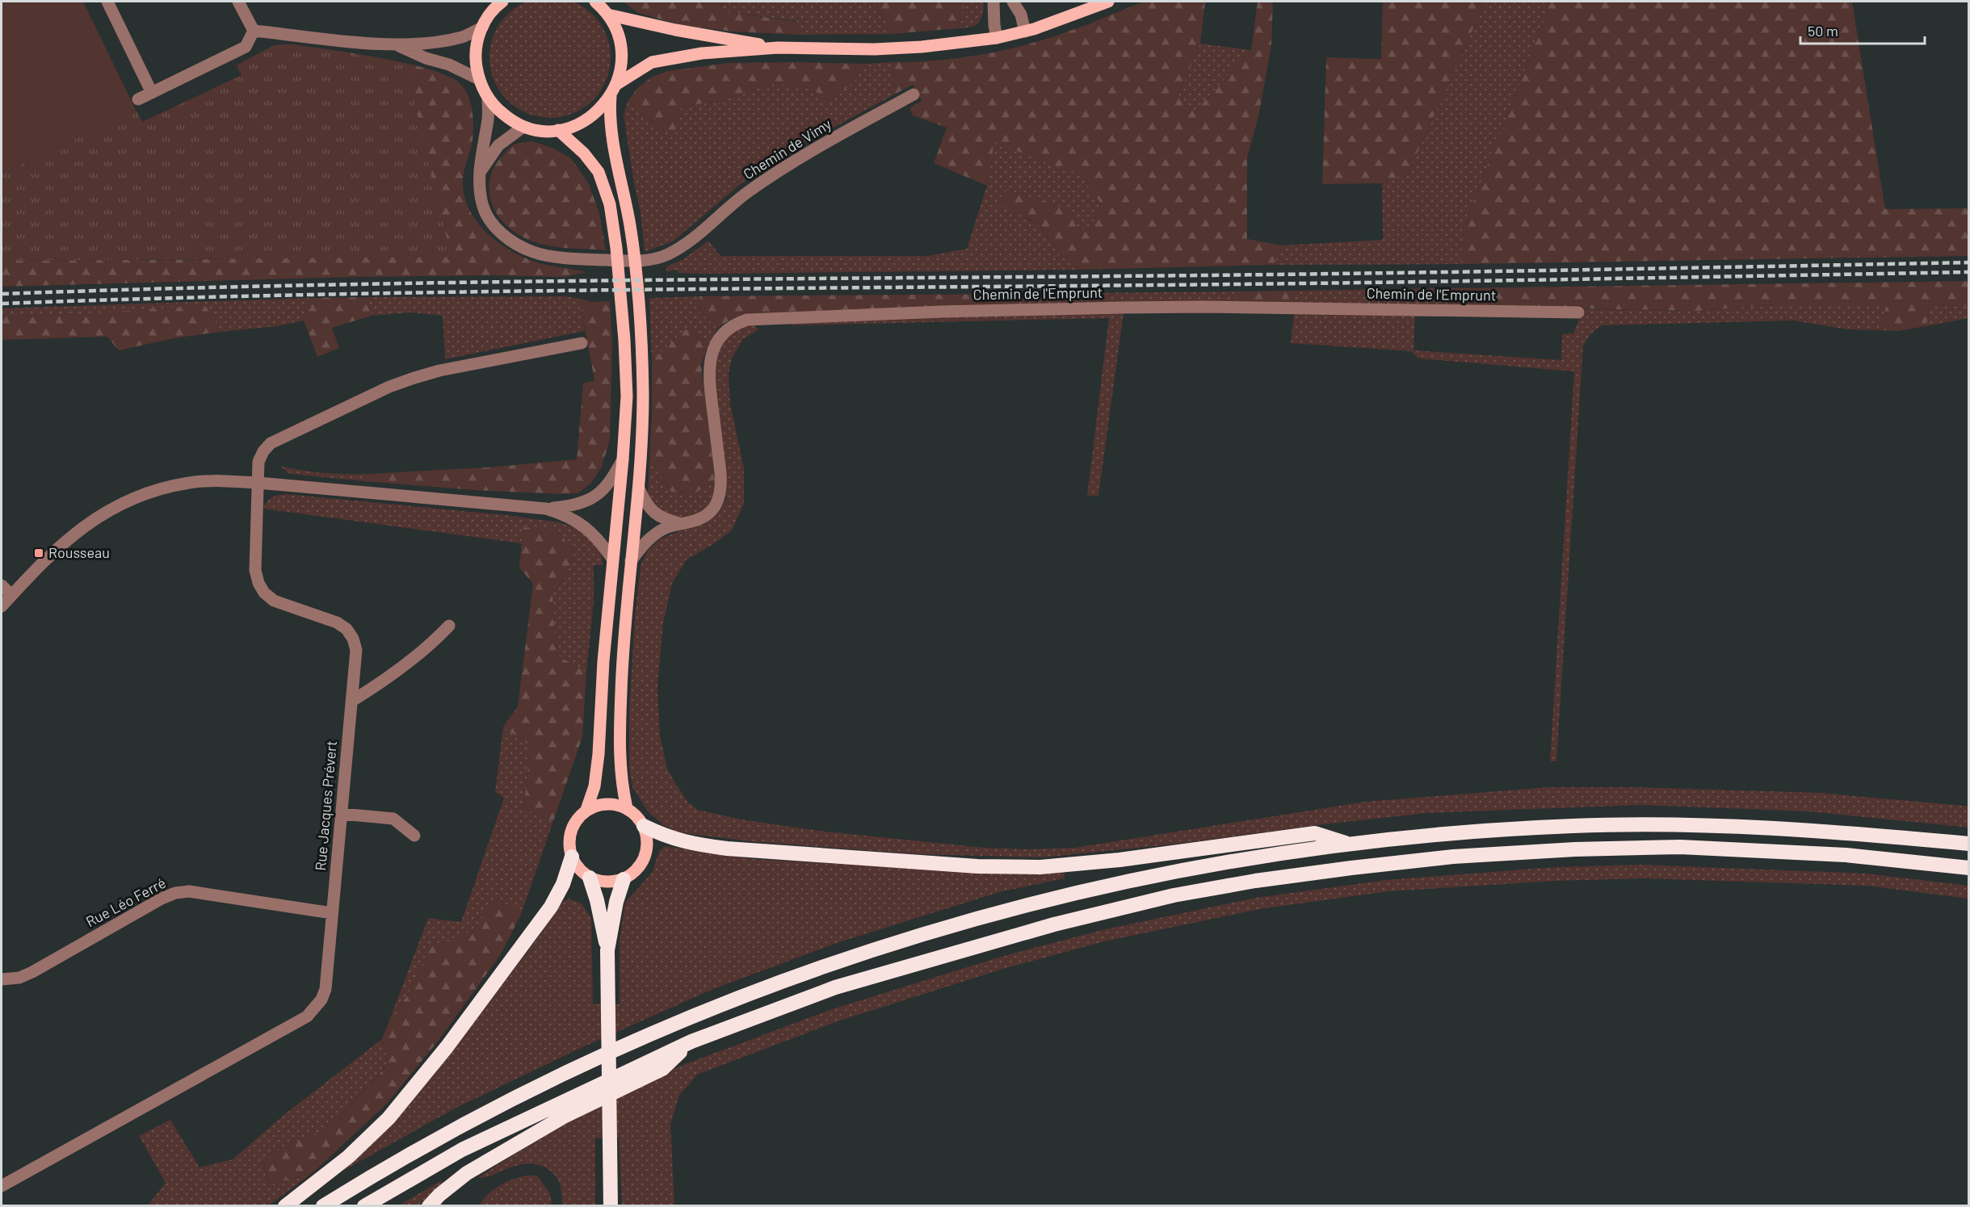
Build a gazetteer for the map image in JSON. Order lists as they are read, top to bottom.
{
  "streets": {
    "street": [
      "Chemin de Vimy",
      "Chemin de l'Emprunt",
      "Rue Jacques Prévert",
      "Rue Léo Ferré"
    ]
  },
  "crossings": [
    ["Rue Jacques Prévert", "Rue Léo Ferré"]
  ],
  "places": {
    "transit": ["Rousseau"]
  },
  "scale_bar": "50 m"
}
